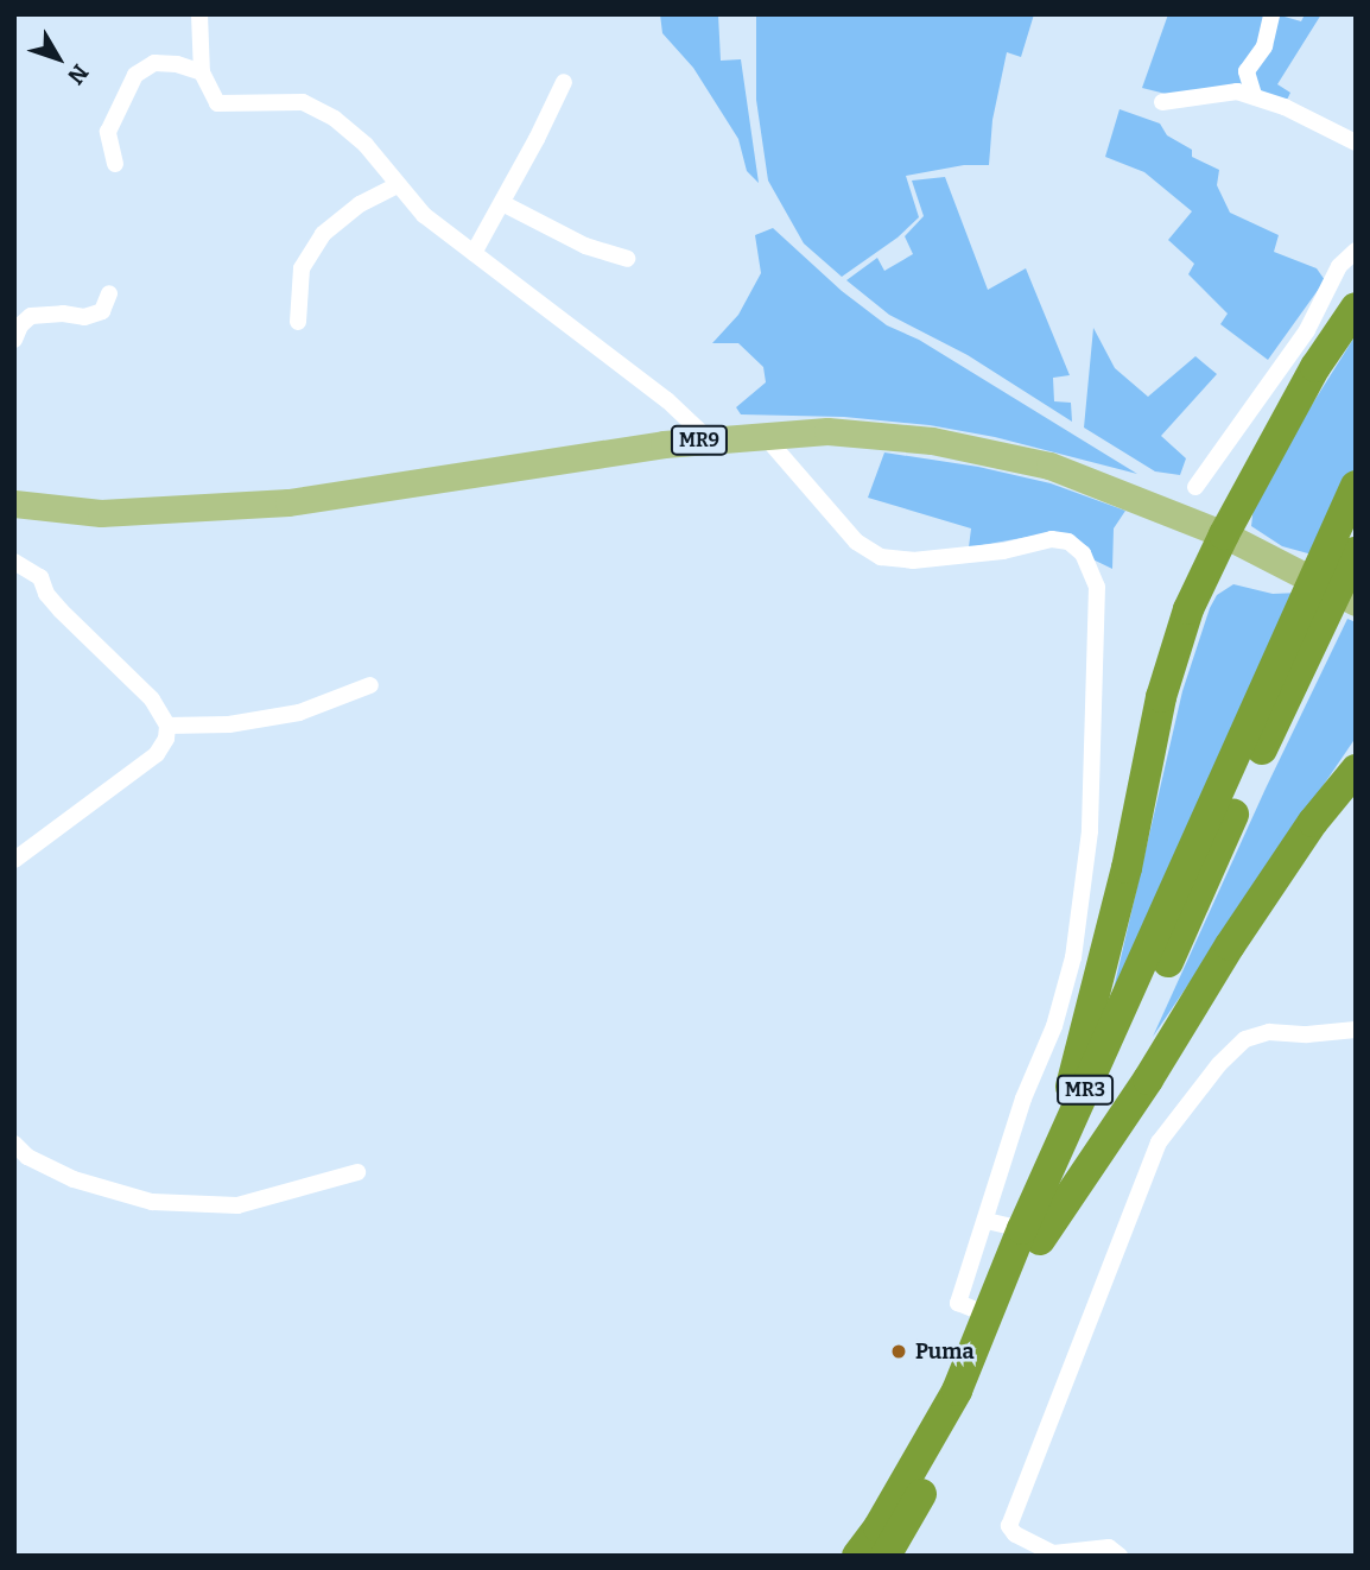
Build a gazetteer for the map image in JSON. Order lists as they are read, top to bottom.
{
  "streets": {
    "highway": ["MR3"],
    "main road": ["MR9"]
  },
  "places": ["Puma"],
  "north": "bottom right"
}
